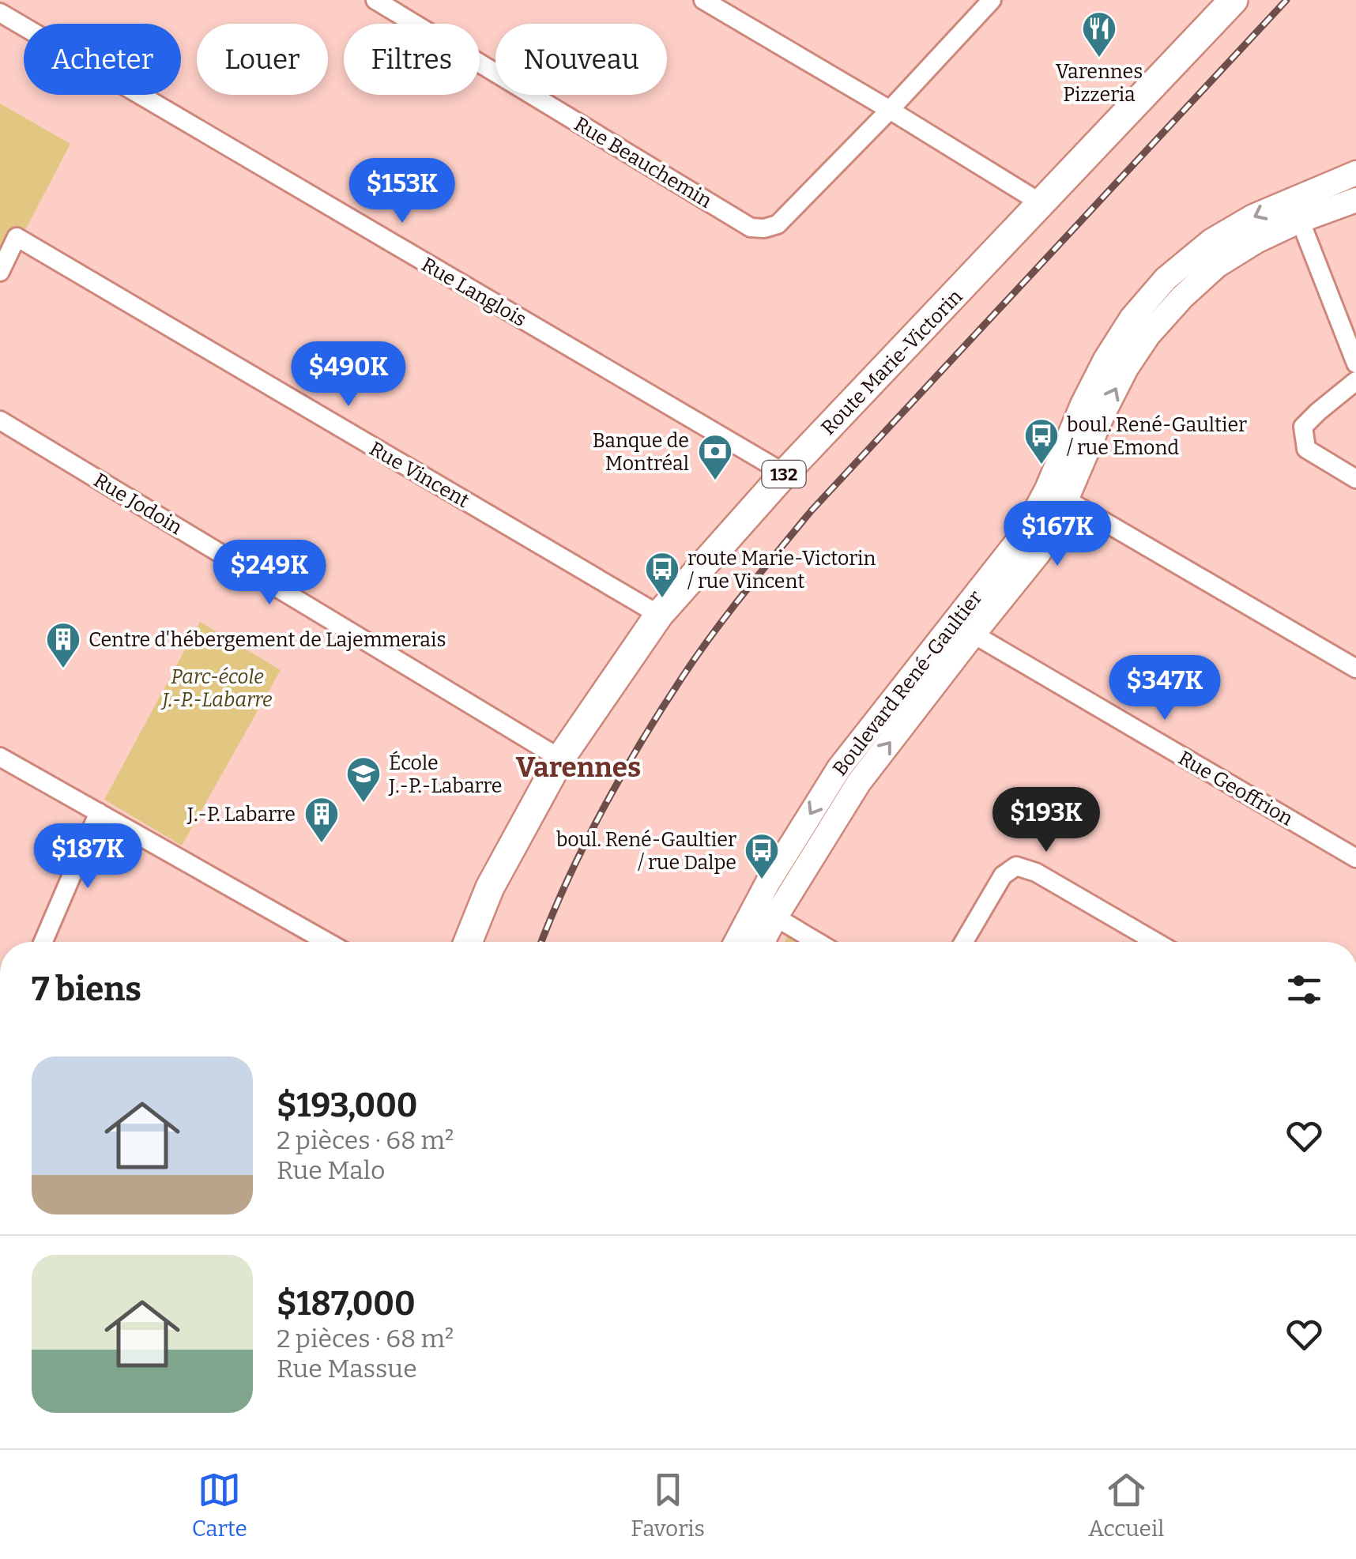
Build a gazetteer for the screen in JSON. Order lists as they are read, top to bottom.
{
  "streets": {
    "main road": ["Route Marie-Victorin", "132"],
    "street": [
      "Rue Beauchemin",
      "Rue Langlois",
      "Rue Vincent",
      "Rue Jodoin",
      "Boulevard René-Gaultier",
      "Rue Geoffrion"
    ]
  },
  "crossings": [
    ["Rue Langlois", "Route Marie-Victorin"],
    ["Route Marie-Victorin", "Rue Vincent"],
    ["Route Marie-Victorin", "Rue Jodoin"],
    ["Boulevard René-Gaultier", "Rue Geoffrion"]
  ],
  "districts": ["Varennes"],
  "parks": ["Parc-école J.-P.-Labarre"],
  "places": {
    "restaurant": ["Varennes Pizzeria"],
    "bus stop": ["boul. René-Gaultier / rue Emond", "route Marie-Victorin / rue Vincent", "boul. René-Gaultier / rue Dalpe"],
    "bank": ["Banque de Montréal"],
    "building": ["Centre d'hébergement de Lajemmerais", "J.-P. Labarre"],
    "school or university": ["École J.-P.-Labarre"]
  },
  "page": {
    "chip": [
      "Acheter",
      "Louer",
      "Filtres",
      "Nouveau"
    ],
    "price": [
      "$153K",
      "$490K",
      "$167K",
      "$249K",
      "$347K",
      "$193K",
      "$187K"
    ],
    "heading": "7 biens",
    "list": [
      {
        "name": "$193,000",
        "note": "2 pièces · 68 m² · Rue Malo"
      },
      {
        "name": "$187,000",
        "note": "2 pièces · 68 m² · Rue Massue"
      }
    ],
    "tabs": ["Carte", "Favoris", "Accueil"]
  }
}
